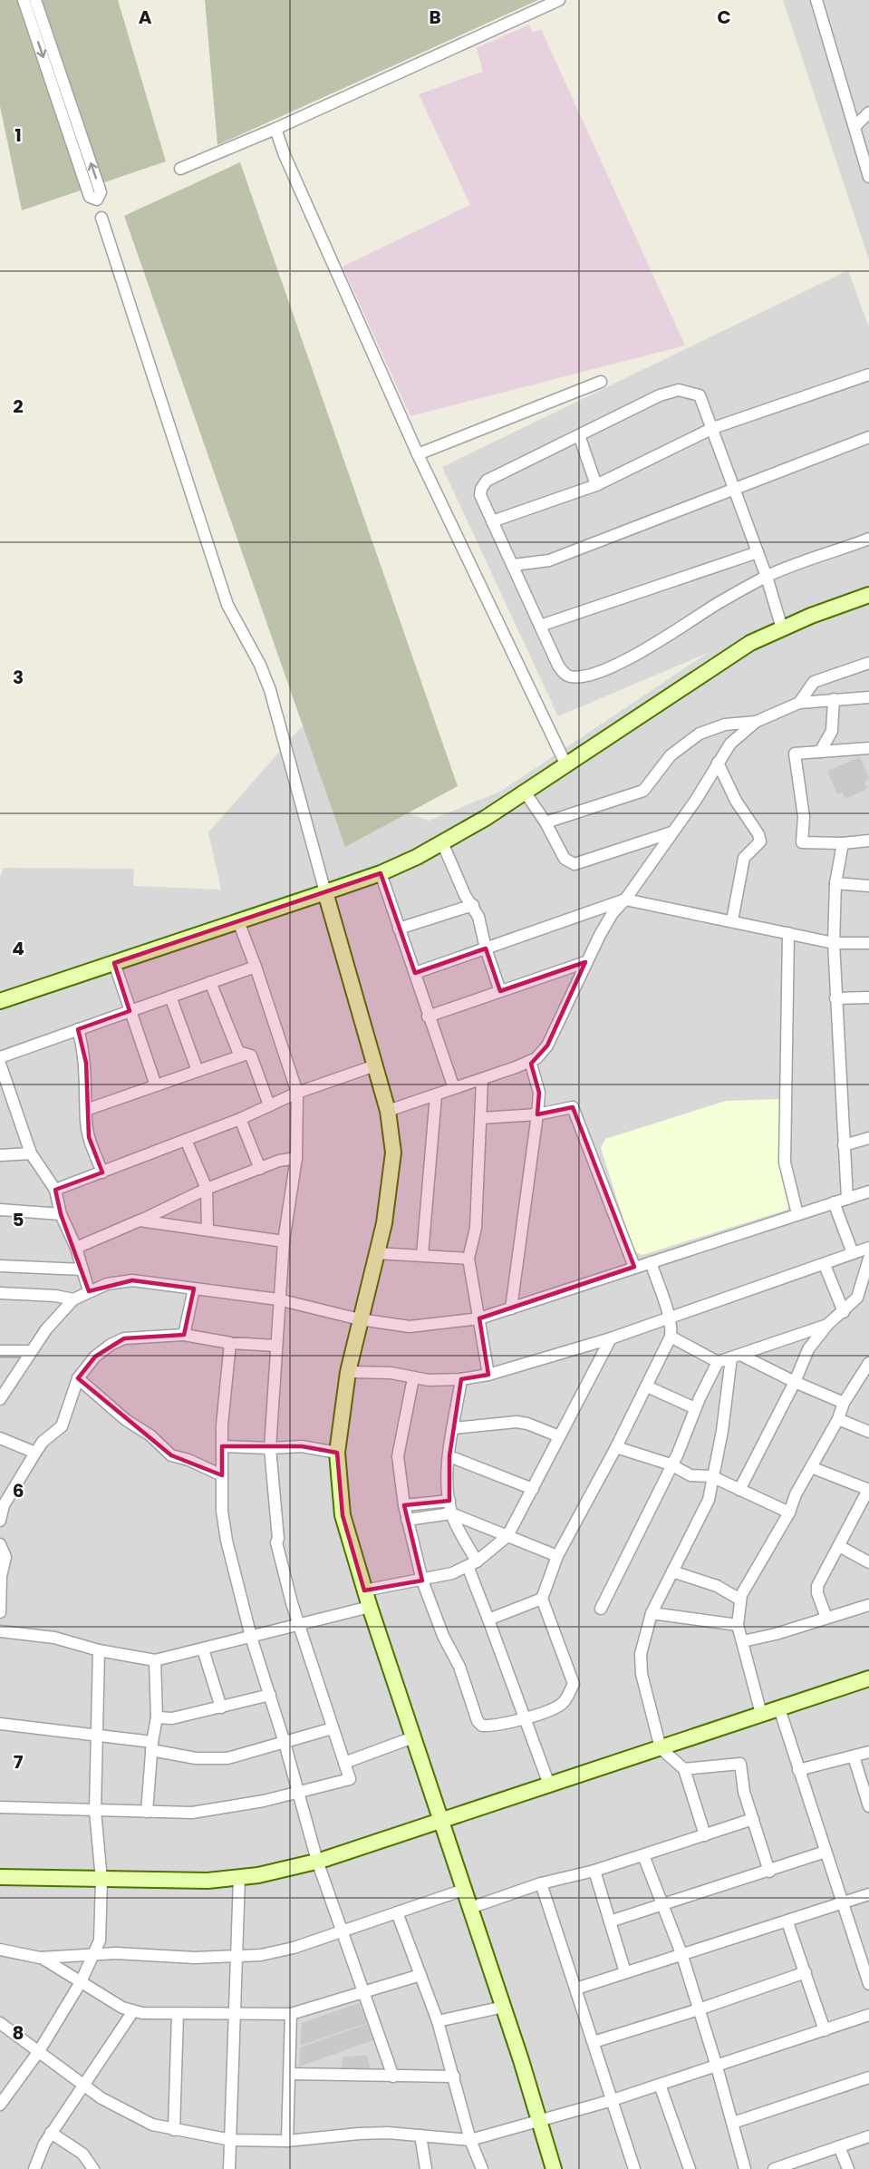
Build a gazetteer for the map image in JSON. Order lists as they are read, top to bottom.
{
  "grid": {
    "columns": ["A", "B", "C"],
    "rows": [
      "1",
      "2",
      "3",
      "4",
      "5",
      "6",
      "7",
      "8"
    ]
  }
}
